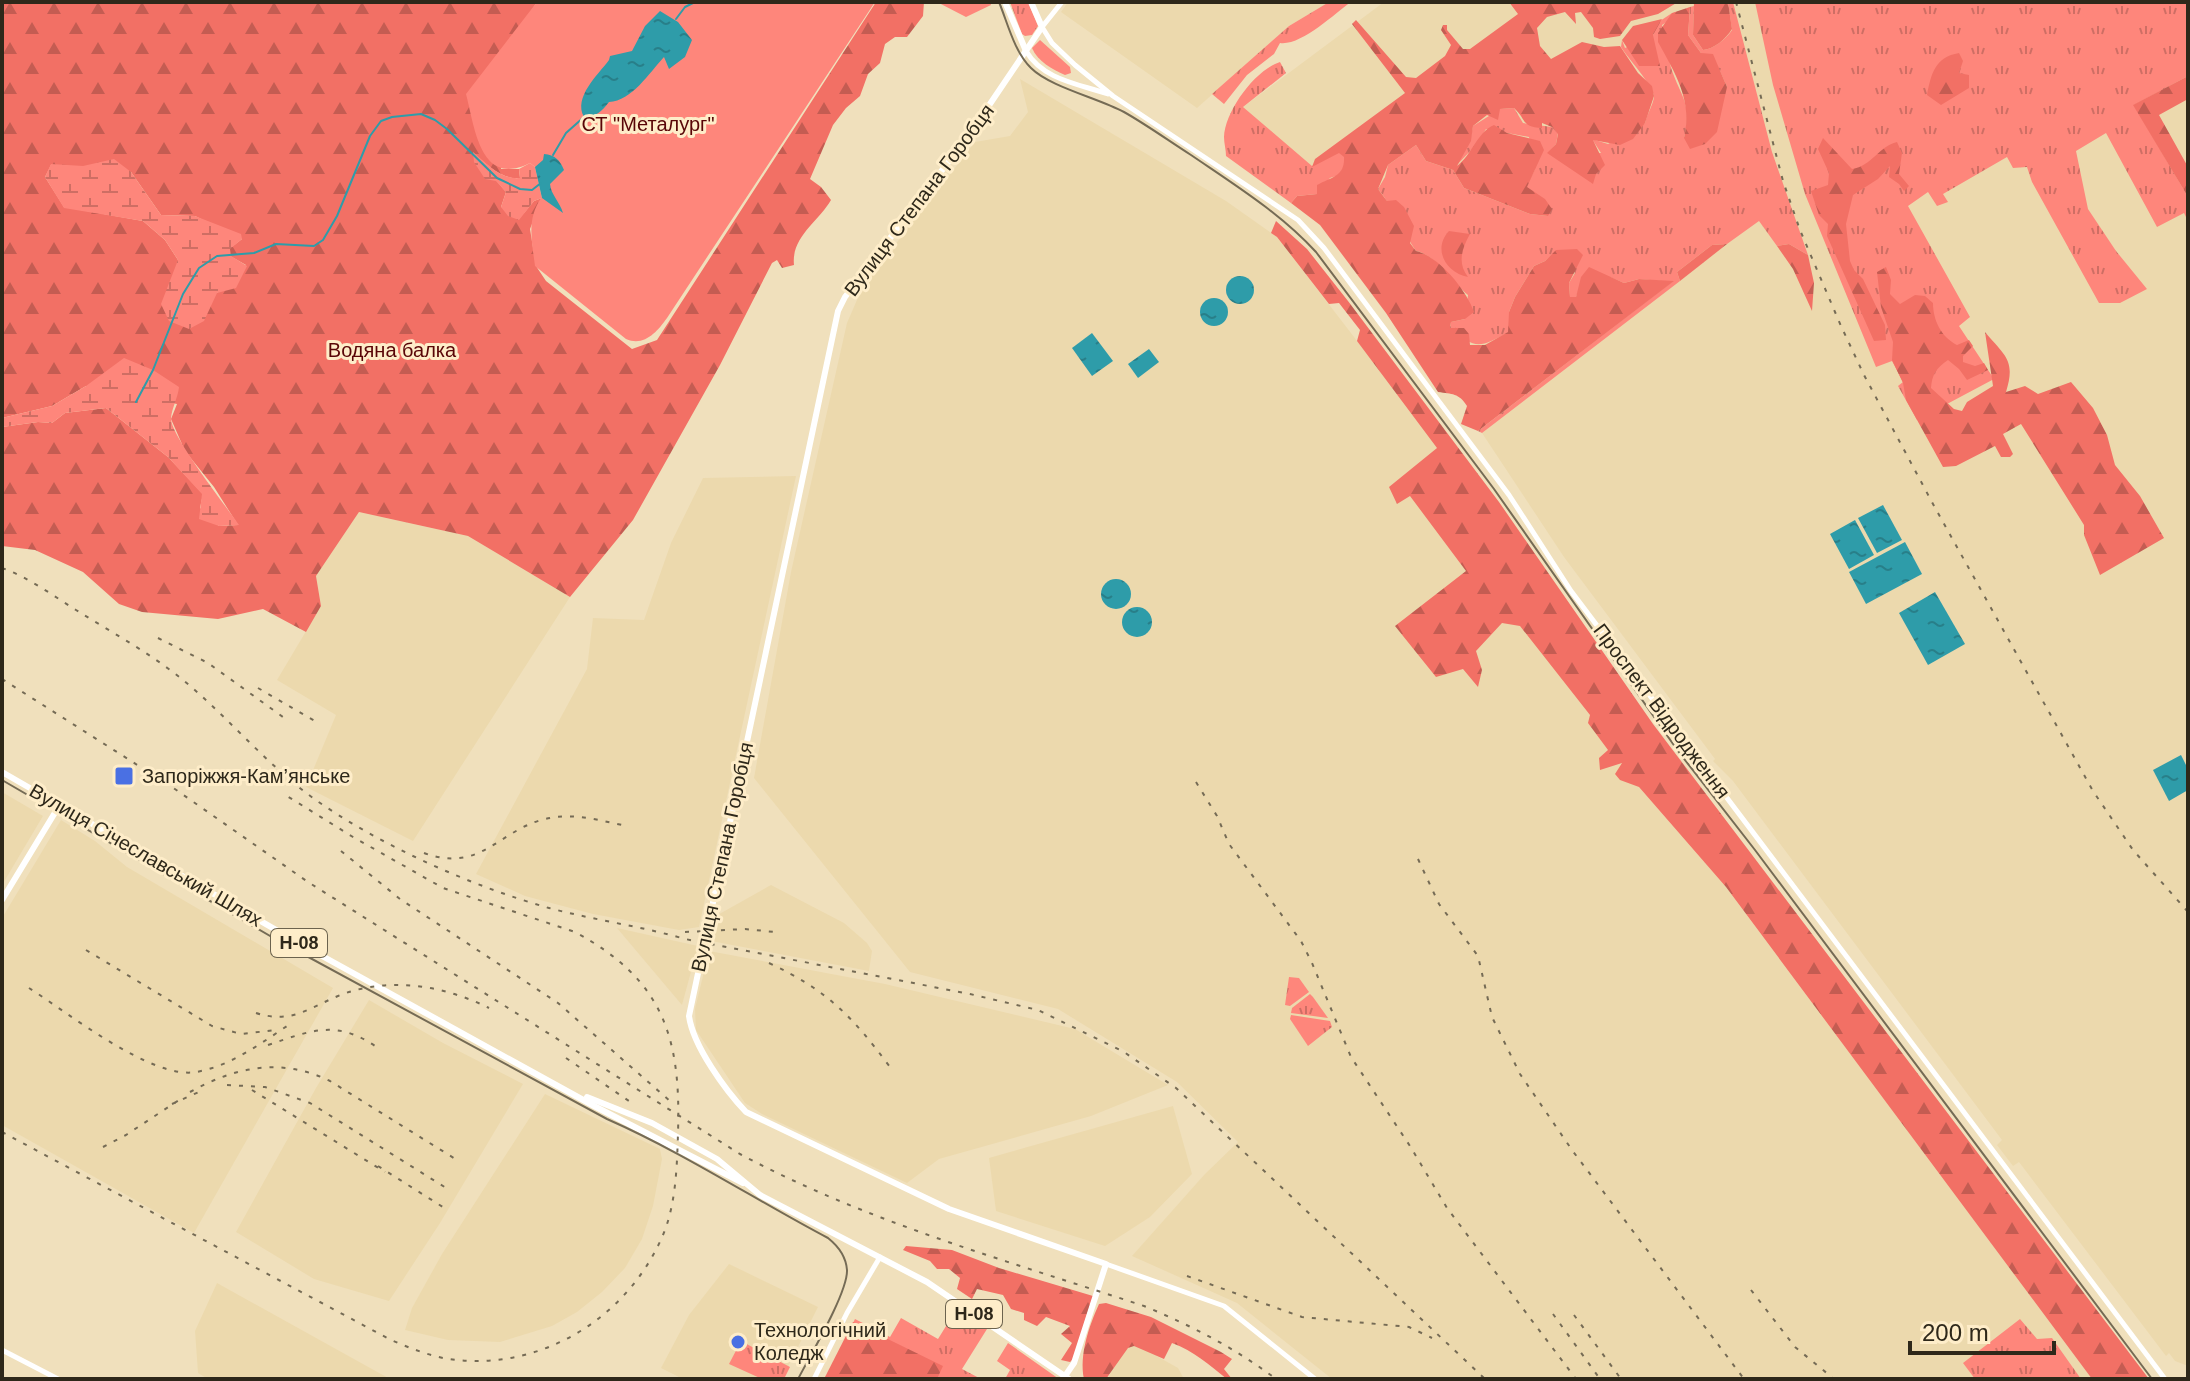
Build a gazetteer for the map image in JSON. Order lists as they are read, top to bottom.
{
  "streets": {
    "main road": [
      "Вулиця Степана Горобця",
      "Проспект Відродження",
      "Вулиця Січеславський Шлях",
      "Н-08"
    ]
  },
  "crossings": [
    ["Вулиця Степана Горобця", "Проспект Відродження"]
  ],
  "parks": ["СТ \"Металург\"", "Водяна балка"],
  "places": {
    "transit": ["Запоріжжя-Кам’янське"],
    "other": ["Технологічний Коледж"]
  },
  "scale_bar": "200 m"
}
